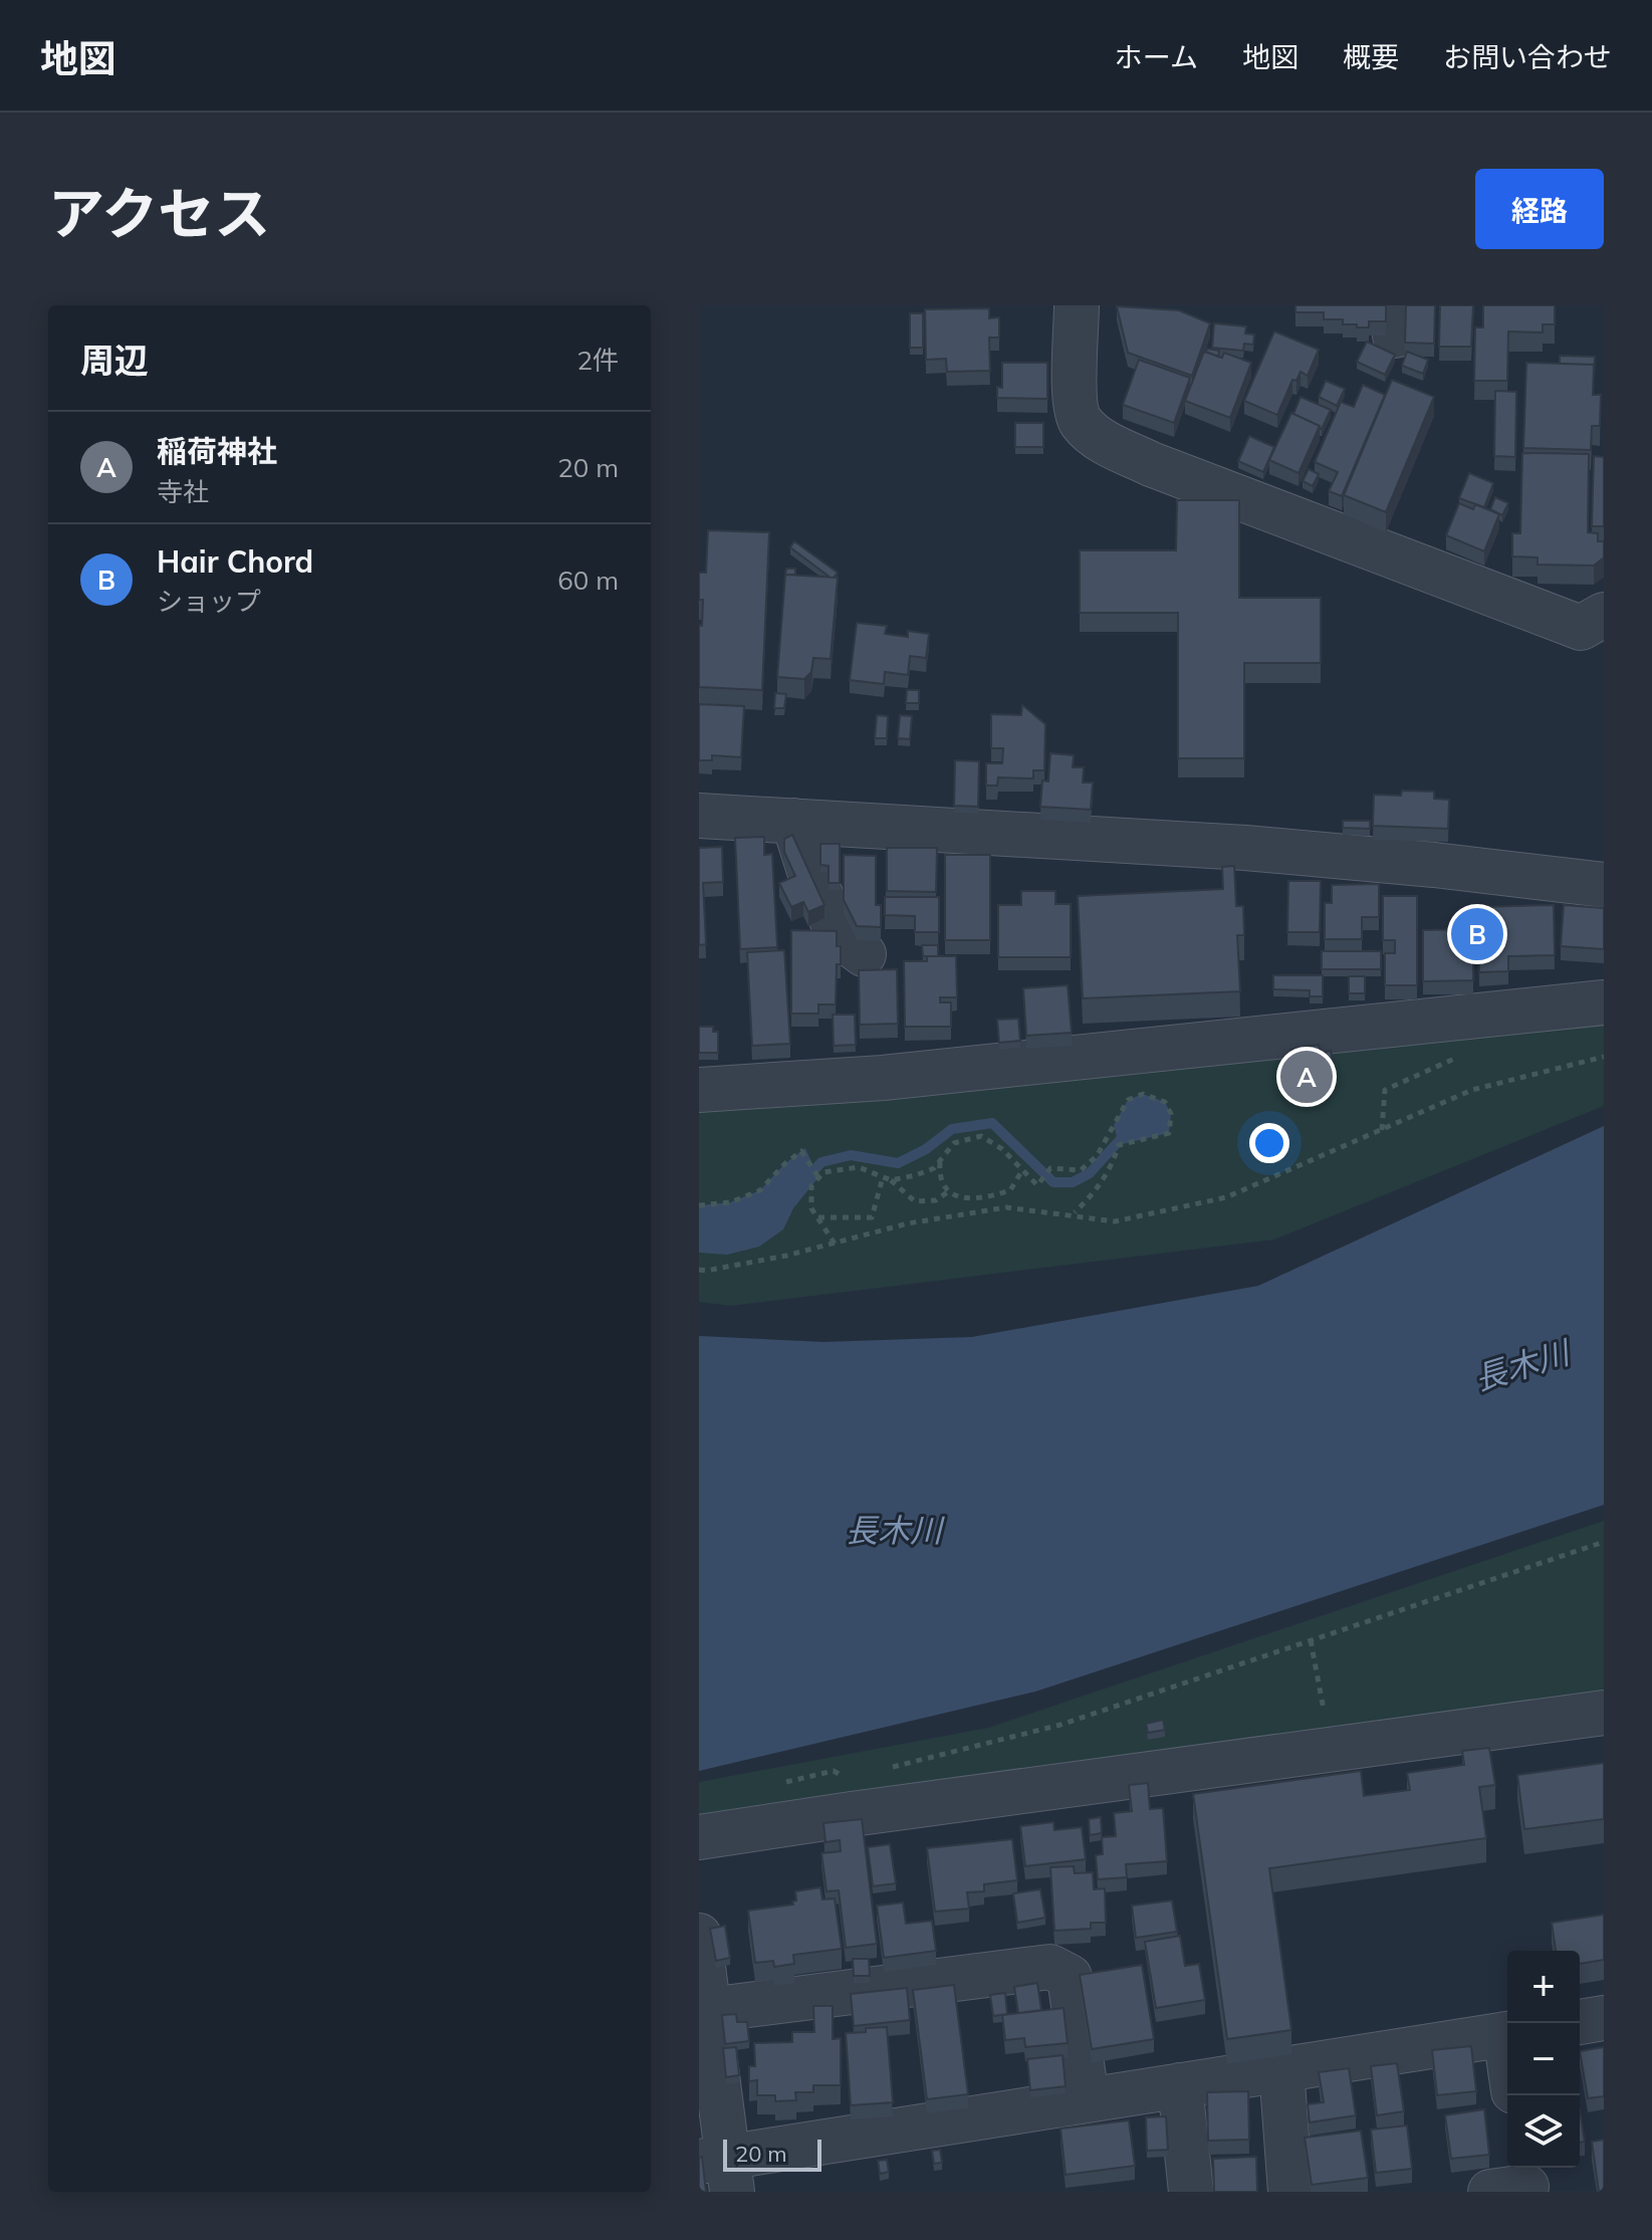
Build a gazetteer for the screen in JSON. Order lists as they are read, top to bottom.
{
  "water": ["長木川"],
  "scale_bar": "20 m",
  "page": {
    "header": "地図",
    "nav": [
      "ホーム",
      "地図",
      "概要",
      "お問い合わせ"
    ],
    "title": "アクセス",
    "buttons": "経路",
    "heading": ["周辺", "2件"],
    "list": [
      {
        "mark": "A",
        "name": "稲荷神社",
        "note": "寺社",
        "value": "20 m"
      },
      {
        "mark": "B",
        "name": "Hair Chord",
        "note": "ショップ",
        "value": "60 m"
      }
    ],
    "pins": ["B", "A"],
    "map_buttons": ["+", "−"],
    "scale": "20 m"
  }
}
